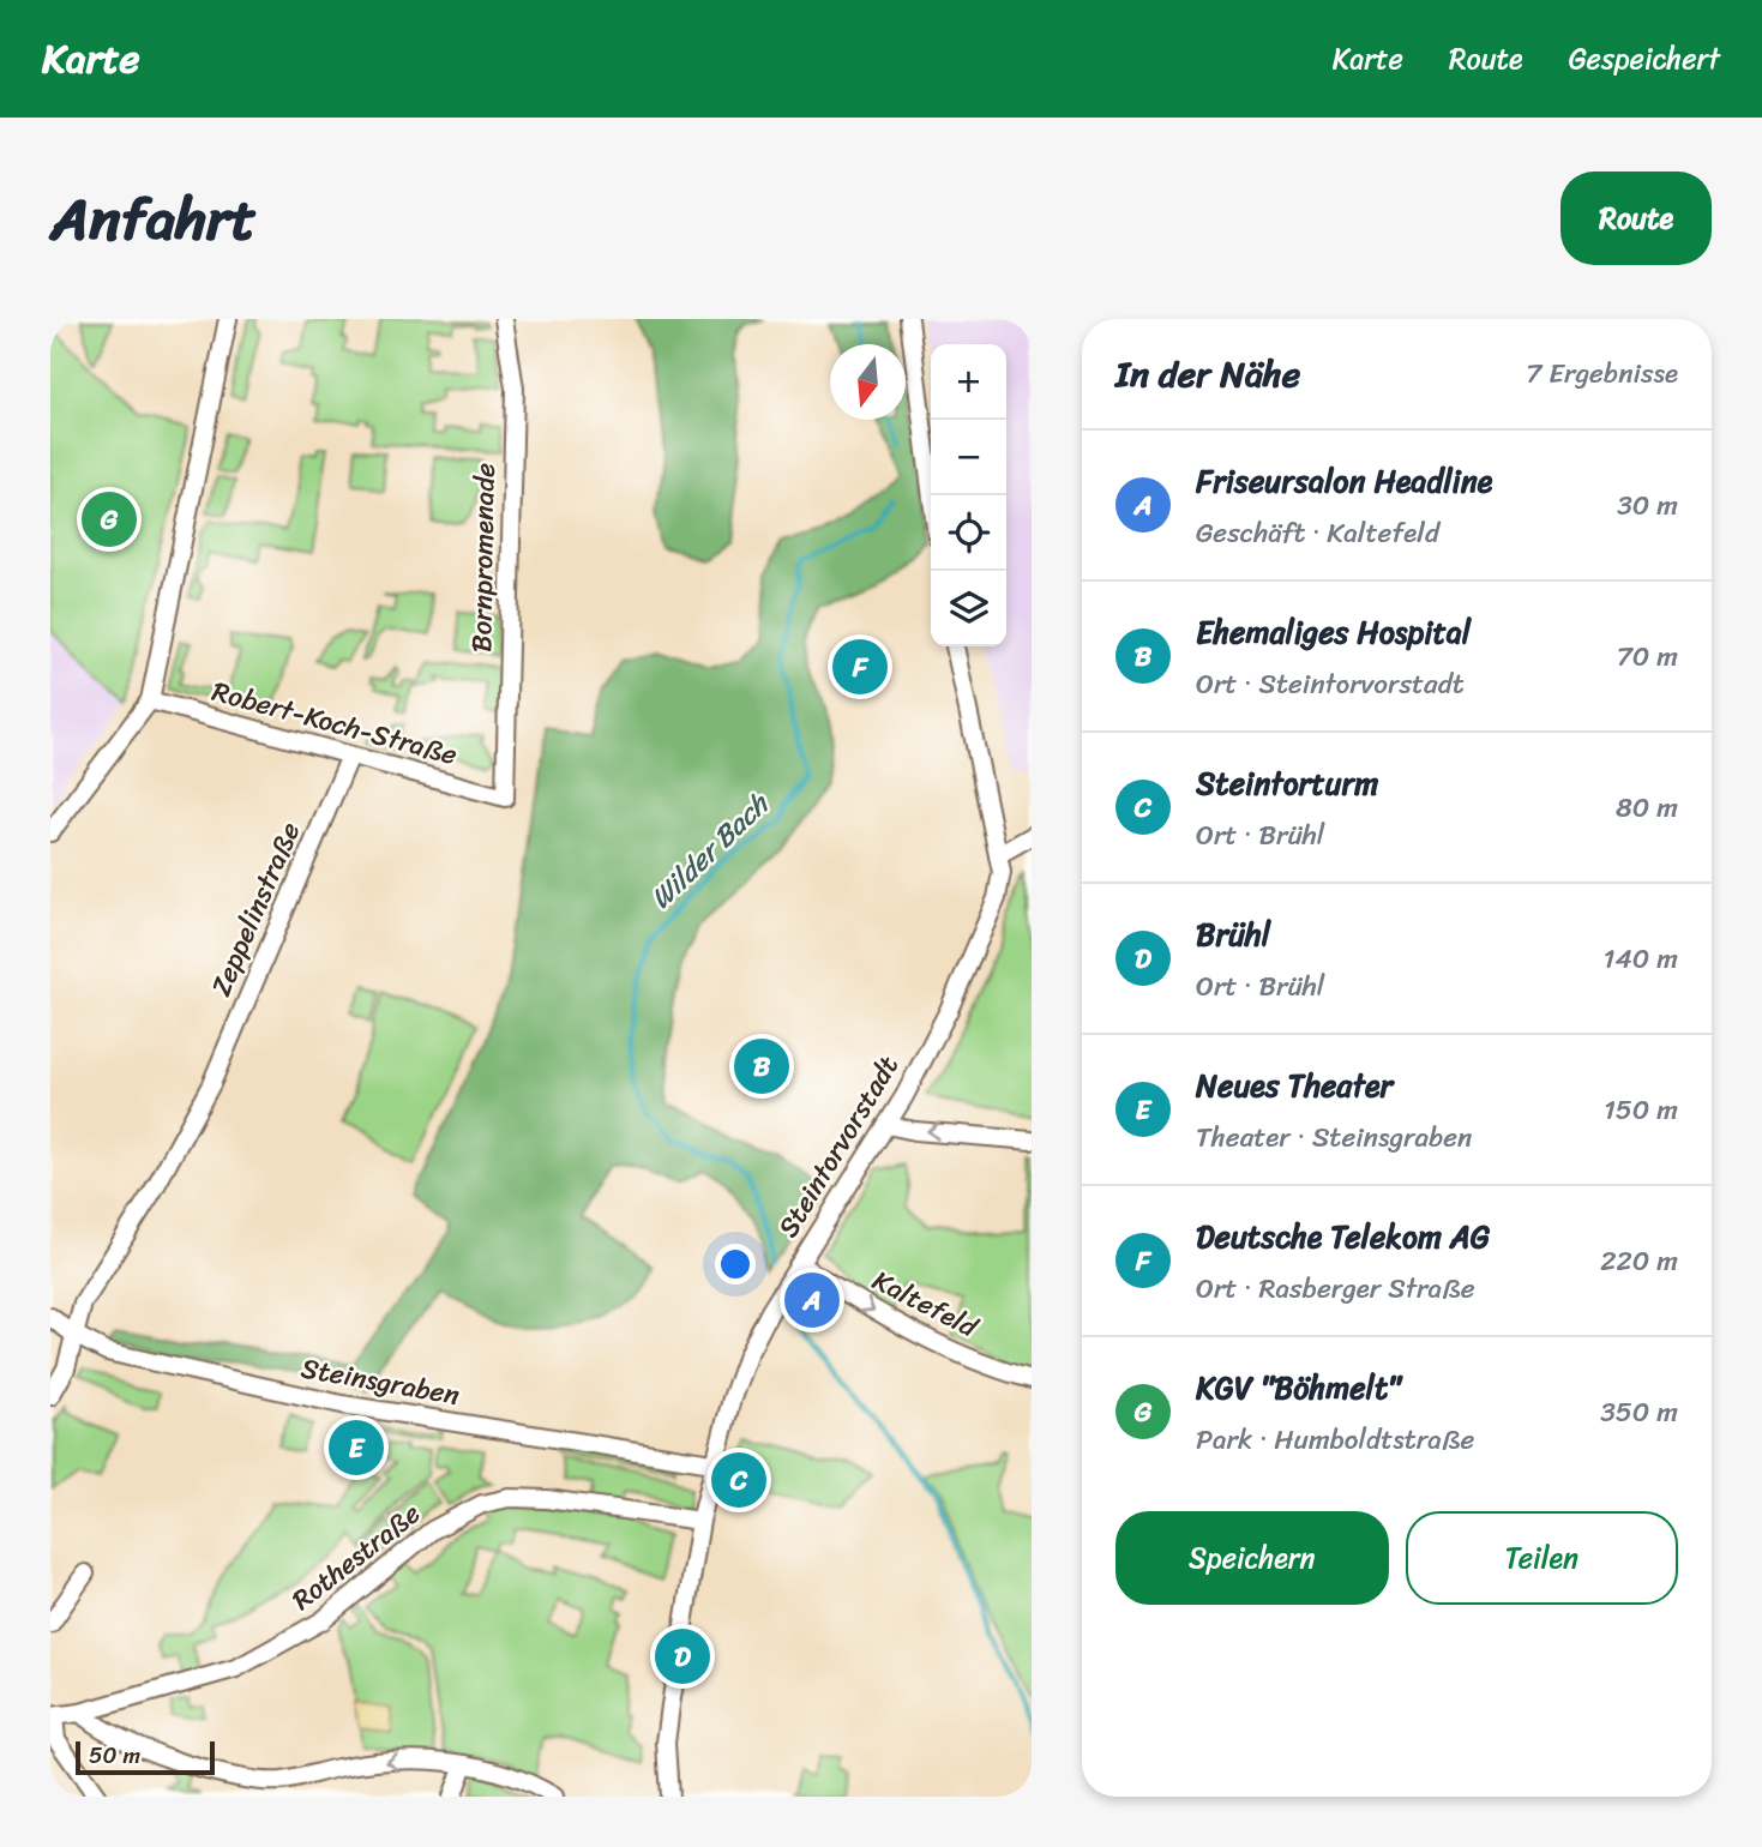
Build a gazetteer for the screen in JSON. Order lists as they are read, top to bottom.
{
  "streets": {
    "street": [
      "Bornpromenade",
      "Robert-Koch-Straße",
      "Zeppelinstraße",
      "Steintorvorstadt",
      "Kaltefeld",
      "Steinsgraben",
      "Rothestraße"
    ]
  },
  "crossings": [
    ["Bornpromenade", "Robert-Koch-Straße"],
    ["Robert-Koch-Straße", "Zeppelinstraße"],
    ["Zeppelinstraße", "Steinsgraben"],
    ["Steintorvorstadt", "Kaltefeld"],
    ["Steintorvorstadt", "Steinsgraben"],
    ["Steintorvorstadt", "Rothestraße"]
  ],
  "one_way": ["Kaltefeld"],
  "water": ["Wilder Bach"],
  "scale_bar": "50 m",
  "north": "bottom",
  "page": {
    "header": "Karte",
    "nav": ["Karte", "Route", "Gespeichert"],
    "title": "Anfahrt",
    "buttons": [
      "Route",
      ["Speichern", "Teilen"]
    ],
    "heading": ["In der Nähe", "7 Ergebnisse"],
    "map_buttons": ["+", "−"],
    "list": [
      {
        "mark": "A",
        "name": "Friseursalon Headline",
        "note": "Geschäft · Kaltefeld",
        "value": "30 m"
      },
      {
        "mark": "B",
        "name": "Ehemaliges Hospital",
        "note": "Ort · Steintorvorstadt",
        "value": "70 m"
      },
      {
        "mark": "C",
        "name": "Steintorturm",
        "note": "Ort · Brühl",
        "value": "80 m"
      },
      {
        "mark": "D",
        "name": "Brühl",
        "note": "Ort · Brühl",
        "value": "140 m"
      },
      {
        "mark": "E",
        "name": "Neues Theater",
        "note": "Theater · Steinsgraben",
        "value": "150 m"
      },
      {
        "mark": "F",
        "name": "Deutsche Telekom AG",
        "note": "Ort · Rasberger Straße",
        "value": "220 m"
      },
      {
        "mark": "G",
        "name": "KGV \"Böhmelt\"",
        "note": "Park · Humboldtstraße",
        "value": "350 m"
      }
    ],
    "pins": [
      "G",
      "F",
      "B",
      "A",
      "E",
      "C",
      "D"
    ],
    "scale": "50 m"
  }
}
